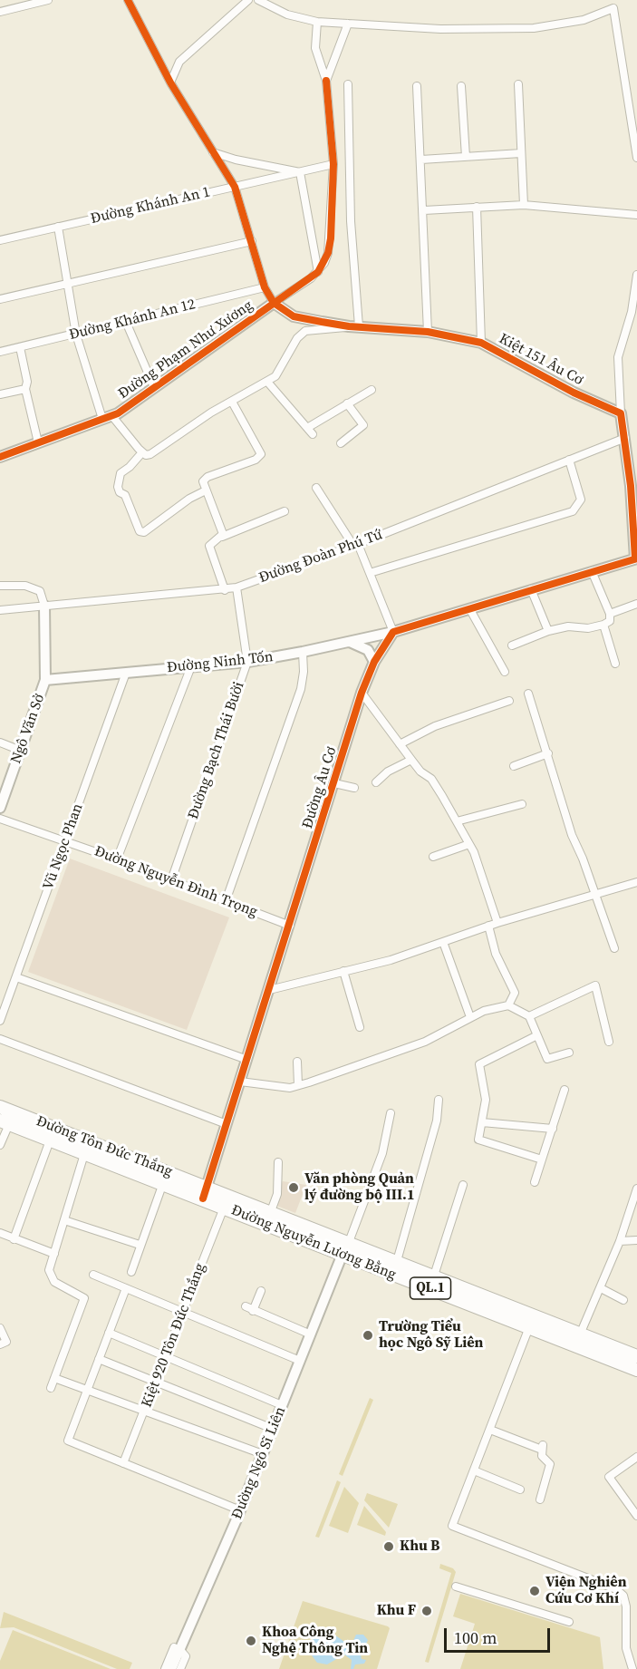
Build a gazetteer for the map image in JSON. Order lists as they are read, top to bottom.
{
  "streets": {
    "highway": ["Đường Tôn Đức Thắng", "Đường Nguyễn Lương Bằng", "QL.1"],
    "street": [
      "Đường Khánh An 1",
      "Đường Khánh An 12",
      "Đường Phạm Như Xương",
      "Kiệt 151 Âu Cơ",
      "Đường Đoàn Phú Tứ",
      "Đường Ninh Tốn",
      "Ngô Văn Sở",
      "Đường Bạch Thái Bưởi",
      "Đường Âu Cơ",
      "Vũ Ngọc Phan",
      "Đường Nguyễn Đình Trọng",
      "Kiệt 920 Tôn Đức Thắng",
      "Đường Ngô Sĩ Liên"
    ]
  },
  "crossings": [
    ["Đường Phạm Như Xương", "Kiệt 151 Âu Cơ"],
    ["Đường Đoàn Phú Tứ", "Ngô Văn Sở"],
    ["Đường Đoàn Phú Tứ", "Đường Bạch Thái Bưởi"],
    ["Đường Ninh Tốn", "Ngô Văn Sở"],
    ["Đường Ninh Tốn", "Đường Bạch Thái Bưởi"],
    ["Đường Ninh Tốn", "Đường Âu Cơ"],
    ["Đường Ninh Tốn", "Vũ Ngọc Phan"],
    ["Đường Bạch Thái Bưởi", "Đường Nguyễn Đình Trọng"],
    ["Đường Âu Cơ", "Đường Nguyễn Đình Trọng"],
    ["Đường Âu Cơ", "Đường Tôn Đức Thắng"],
    ["Đường Âu Cơ", "Đường Nguyễn Lương Bằng"],
    ["Vũ Ngọc Phan", "Đường Nguyễn Đình Trọng"],
    ["Đường Tôn Đức Thắng", "Đường Nguyễn Lương Bằng"],
    ["Đường Nguyễn Lương Bằng", "Kiệt 920 Tôn Đức Thắng"],
    ["Đường Nguyễn Lương Bằng", "Đường Ngô Sĩ Liên"]
  ],
  "places": [
    "Văn phòng Quản lý đường bộ III.1",
    "Trường Tiểu học Ngô Sỹ Liên",
    "Khu B",
    "Viện Nghiên Cứu Cơ Khí",
    "Khu F",
    "Khoa Công Nghệ Thông Tin"
  ],
  "scale_bar": "100 m"
}
